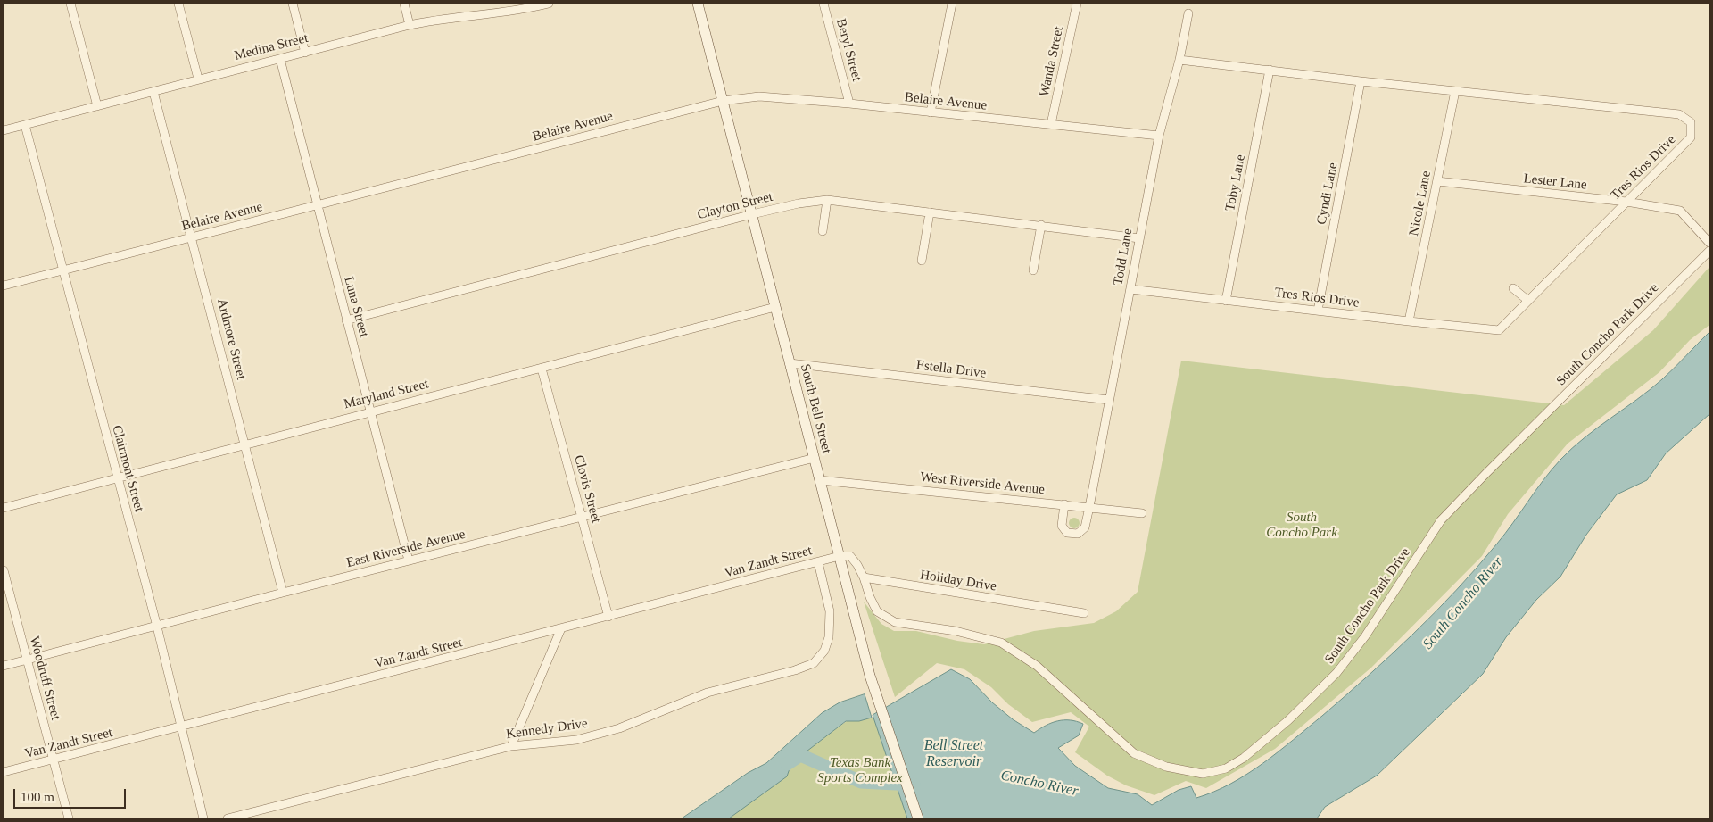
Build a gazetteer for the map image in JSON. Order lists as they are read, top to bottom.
{
  "streets": {
    "main road": ["South Bell Street"],
    "street": [
      "Medina Street",
      "Beryl Street",
      "Wanda Street",
      "Belaire Avenue",
      "Tres Rios Drive",
      "Lester Lane",
      "Toby Lane",
      "Cyndi Lane",
      "Nicole Lane",
      "Clayton Street",
      "Todd Lane",
      "Luna Street",
      "South Concho Park Drive",
      "Ardmore Street",
      "Estella Drive",
      "Maryland Street",
      "Clairmont Street",
      "West Riverside Avenue",
      "Clovis Street",
      "East Riverside Avenue",
      "Van Zandt Street",
      "Holiday Drive",
      "Woodruff Street",
      "Kennedy Drive"
    ]
  },
  "crossings": [
    ["Medina Street", "Luna Street"],
    ["Medina Street", "Ardmore Street"],
    ["Medina Street", "Clairmont Street"],
    ["Beryl Street", "Belaire Avenue"],
    ["Wanda Street", "Belaire Avenue"],
    ["Belaire Avenue", "Todd Lane"],
    ["Belaire Avenue", "Luna Street"],
    ["Belaire Avenue", "Ardmore Street"],
    ["Belaire Avenue", "South Bell Street"],
    ["Belaire Avenue", "Clairmont Street"],
    ["Tres Rios Drive", "Lester Lane"],
    ["Tres Rios Drive", "Toby Lane"],
    ["Tres Rios Drive", "Cyndi Lane"],
    ["Tres Rios Drive", "Nicole Lane"],
    ["Tres Rios Drive", "Todd Lane"],
    ["Lester Lane", "Nicole Lane"],
    ["Clayton Street", "Todd Lane"],
    ["Clayton Street", "Luna Street"],
    ["Clayton Street", "South Bell Street"],
    ["Todd Lane", "Estella Drive"],
    ["Todd Lane", "West Riverside Avenue"],
    ["Luna Street", "Maryland Street"],
    ["Luna Street", "East Riverside Avenue"],
    ["South Concho Park Drive", "Holiday Drive"],
    ["Ardmore Street", "Maryland Street"],
    ["Ardmore Street", "East Riverside Avenue"],
    ["Estella Drive", "South Bell Street"],
    ["Maryland Street", "South Bell Street"],
    ["Maryland Street", "Clairmont Street"],
    ["Maryland Street", "Clovis Street"],
    ["South Bell Street", "West Riverside Avenue"],
    ["South Bell Street", "East Riverside Avenue"],
    ["South Bell Street", "Van Zandt Street"],
    ["Clairmont Street", "East Riverside Avenue"],
    ["Clairmont Street", "Van Zandt Street"],
    ["Clovis Street", "East Riverside Avenue"],
    ["Clovis Street", "Van Zandt Street"],
    ["East Riverside Avenue", "Woodruff Street"],
    ["Van Zandt Street", "Woodruff Street"],
    ["Van Zandt Street", "Kennedy Drive"]
  ],
  "water": ["South Concho River", "Bell Street Reservoir", "Concho River"],
  "parks": ["South Concho Park", "Texas Bank Sports Complex"],
  "scale_bar": "100 m"
}
